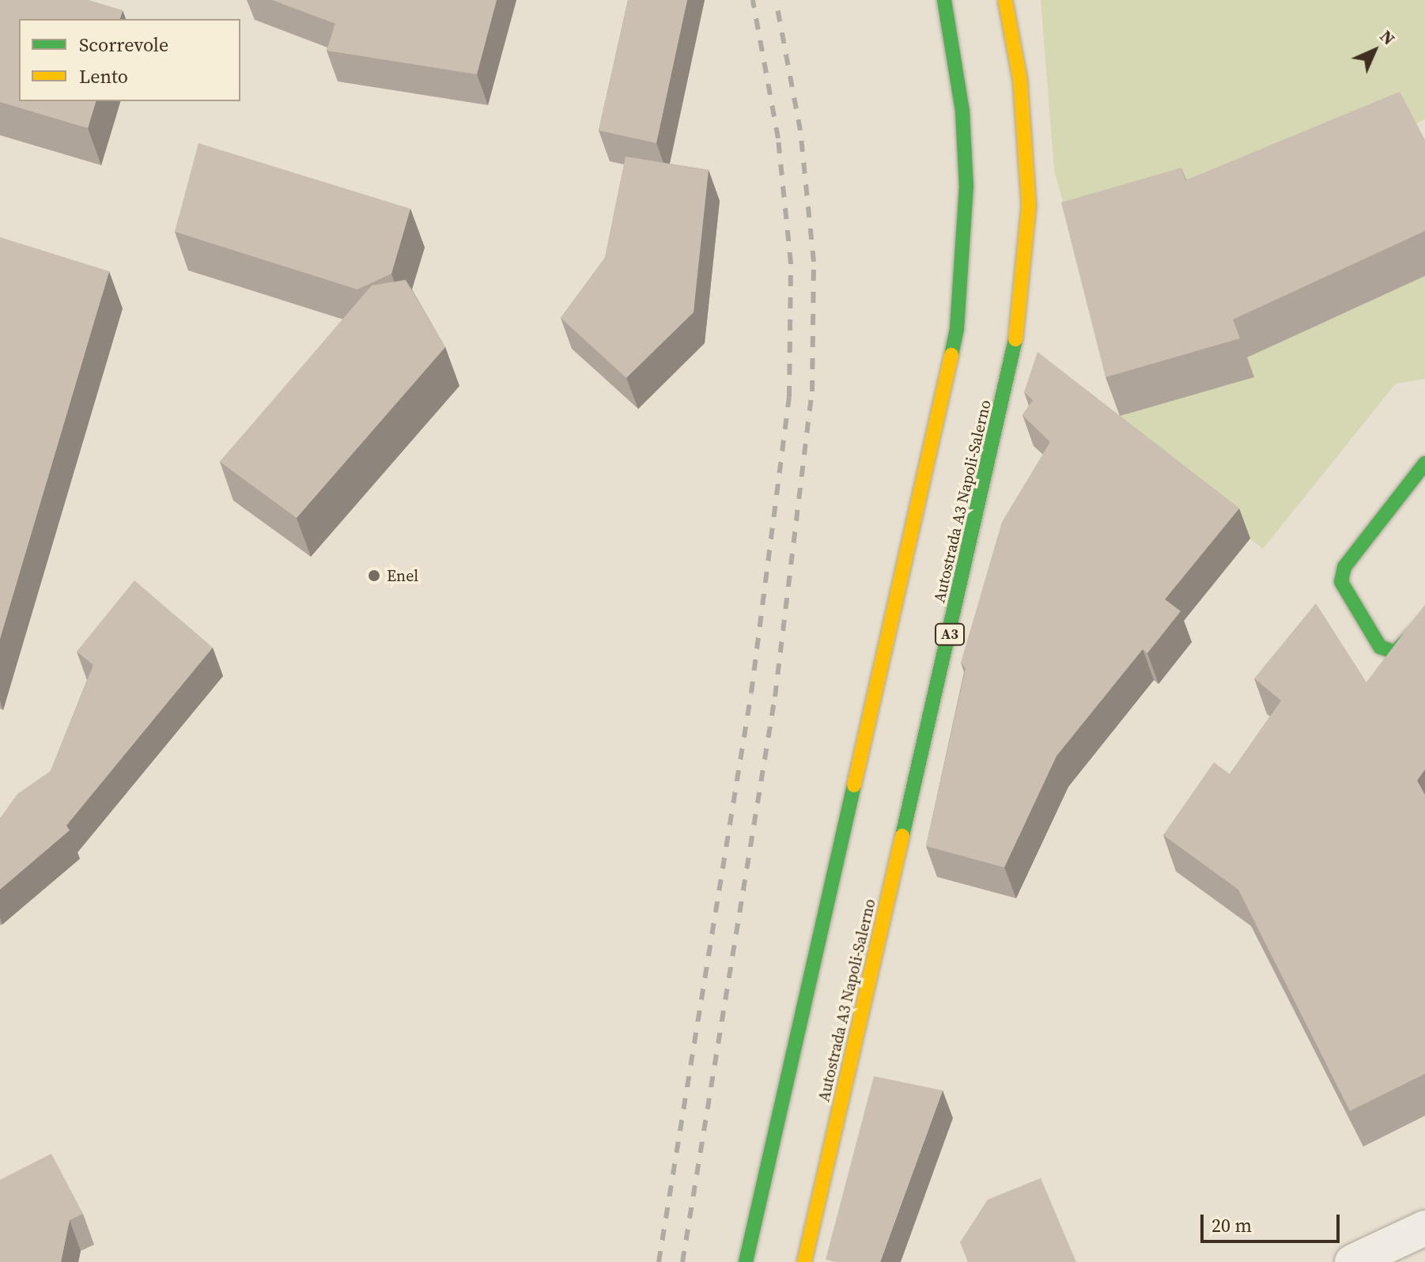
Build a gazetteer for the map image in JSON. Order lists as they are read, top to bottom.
{
  "streets": {
    "main road": ["Autostrada A3 Napoli-Salerno", "A3"]
  },
  "places": ["Enel"],
  "legend": ["Scorrevole", "Lento"],
  "scale_bar": "20 m",
  "north": "top right"
}
